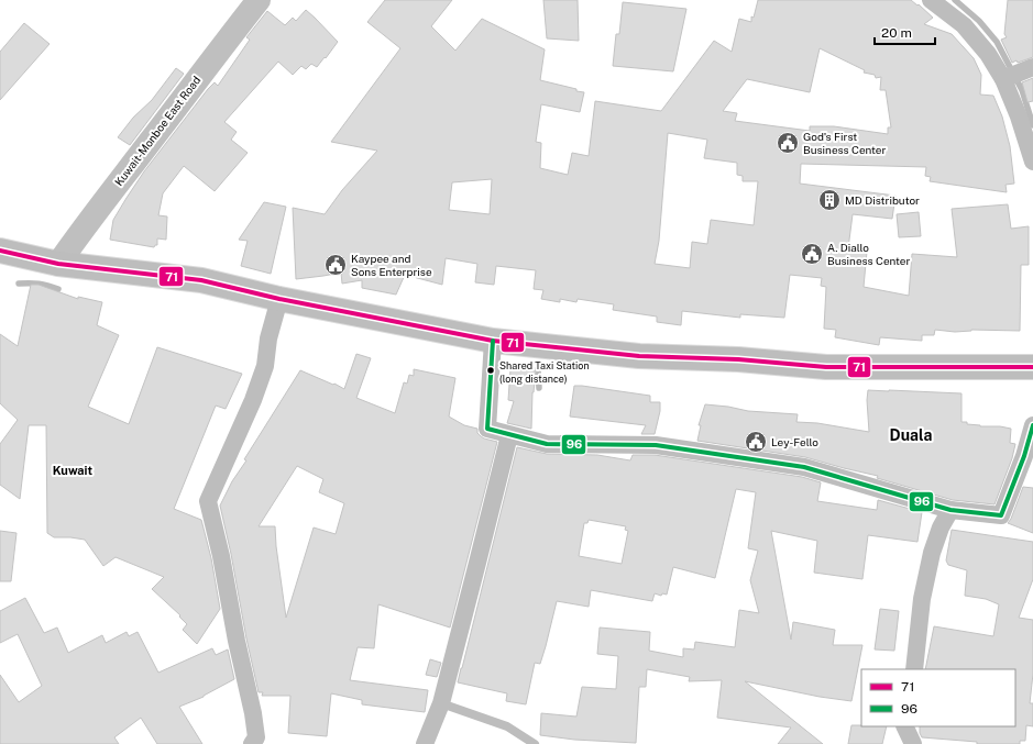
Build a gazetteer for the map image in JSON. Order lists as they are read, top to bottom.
{
  "streets": {
    "street": ["Kuwait-Monboe East Road"]
  },
  "districts": ["Duala", "Kuwait"],
  "places": {
    "public building": [
      "God's First Business Center",
      "A. Diallo Business Center",
      "Kaypee and Sons Enterprise",
      "Ley-Fello"
    ],
    "building": ["MD Distributor"],
    "other": ["Shared Taxi Station (long distance)"]
  },
  "lines": ["transit line 71", "transit line 96"],
  "legend": ["71", "96"],
  "scale_bar": "20 m"
}
